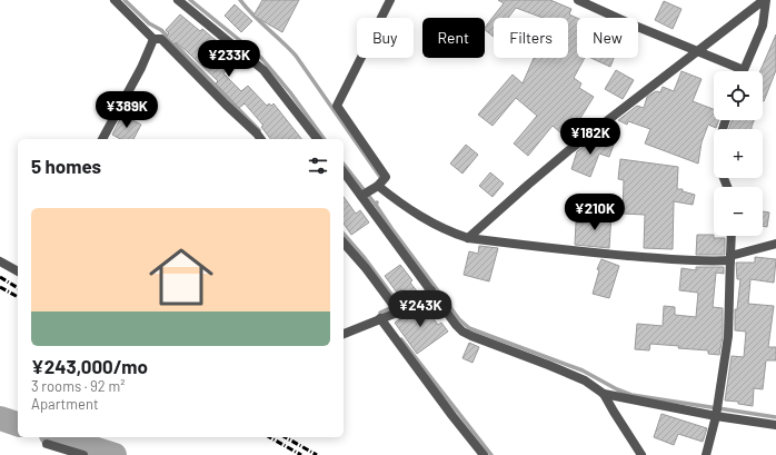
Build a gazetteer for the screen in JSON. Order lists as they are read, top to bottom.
{
  "page": {
    "chip": [
      "Buy",
      "Rent",
      "Filters",
      "New"
    ],
    "price": [
      "¥233K",
      "¥389K",
      "¥182K",
      "¥210K",
      "¥243K"
    ],
    "map_buttons": ["+", "−"],
    "heading": "5 homes",
    "list": [
      {
        "name": "¥243,000/mo",
        "note": "3 rooms · 92 m² · Apartment"
      }
    ]
  }
}
